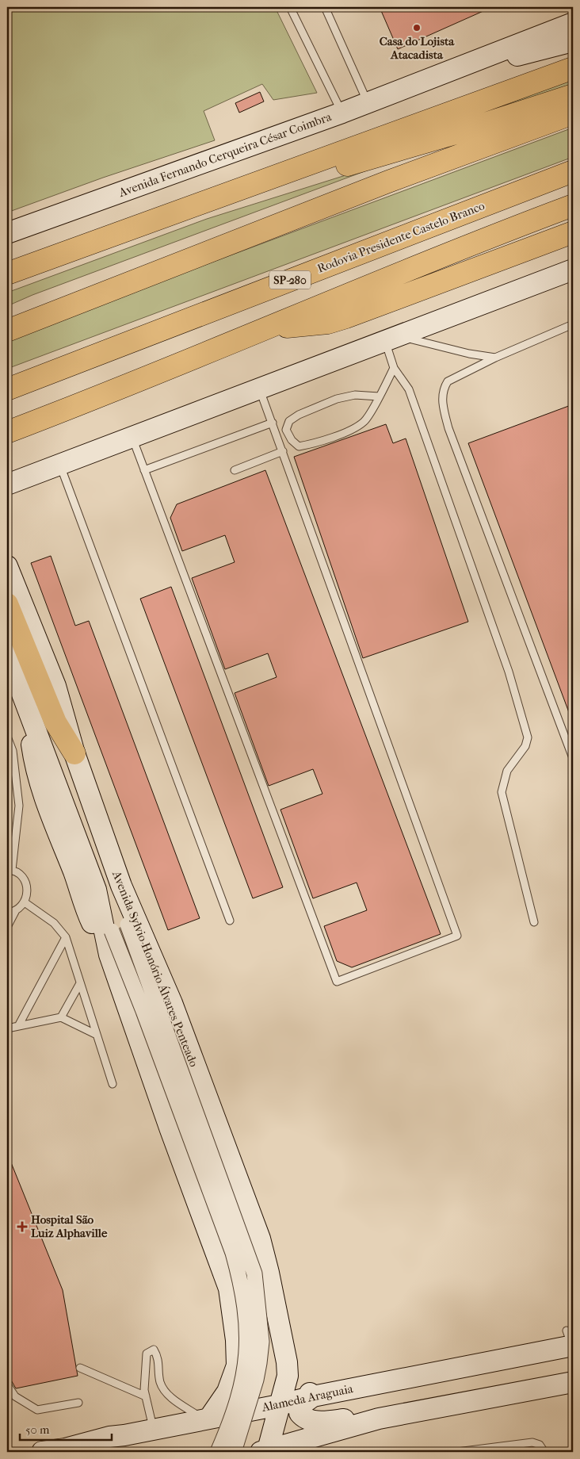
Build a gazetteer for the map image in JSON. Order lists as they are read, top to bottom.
{
  "streets": {
    "highway": ["Rodovia Presidente Castelo Branco", "SP-280"],
    "street": ["Avenida Fernando Cerqueira César Coimbra", "Avenida Sylvio Honório Álvares Penteado", "Alameda Araguaia"]
  },
  "places": {
    "other": ["Casa do Lojista Atacadista"],
    "health": ["Hospital São Luiz Alphaville"]
  },
  "scale_bar": "50 m"
}
